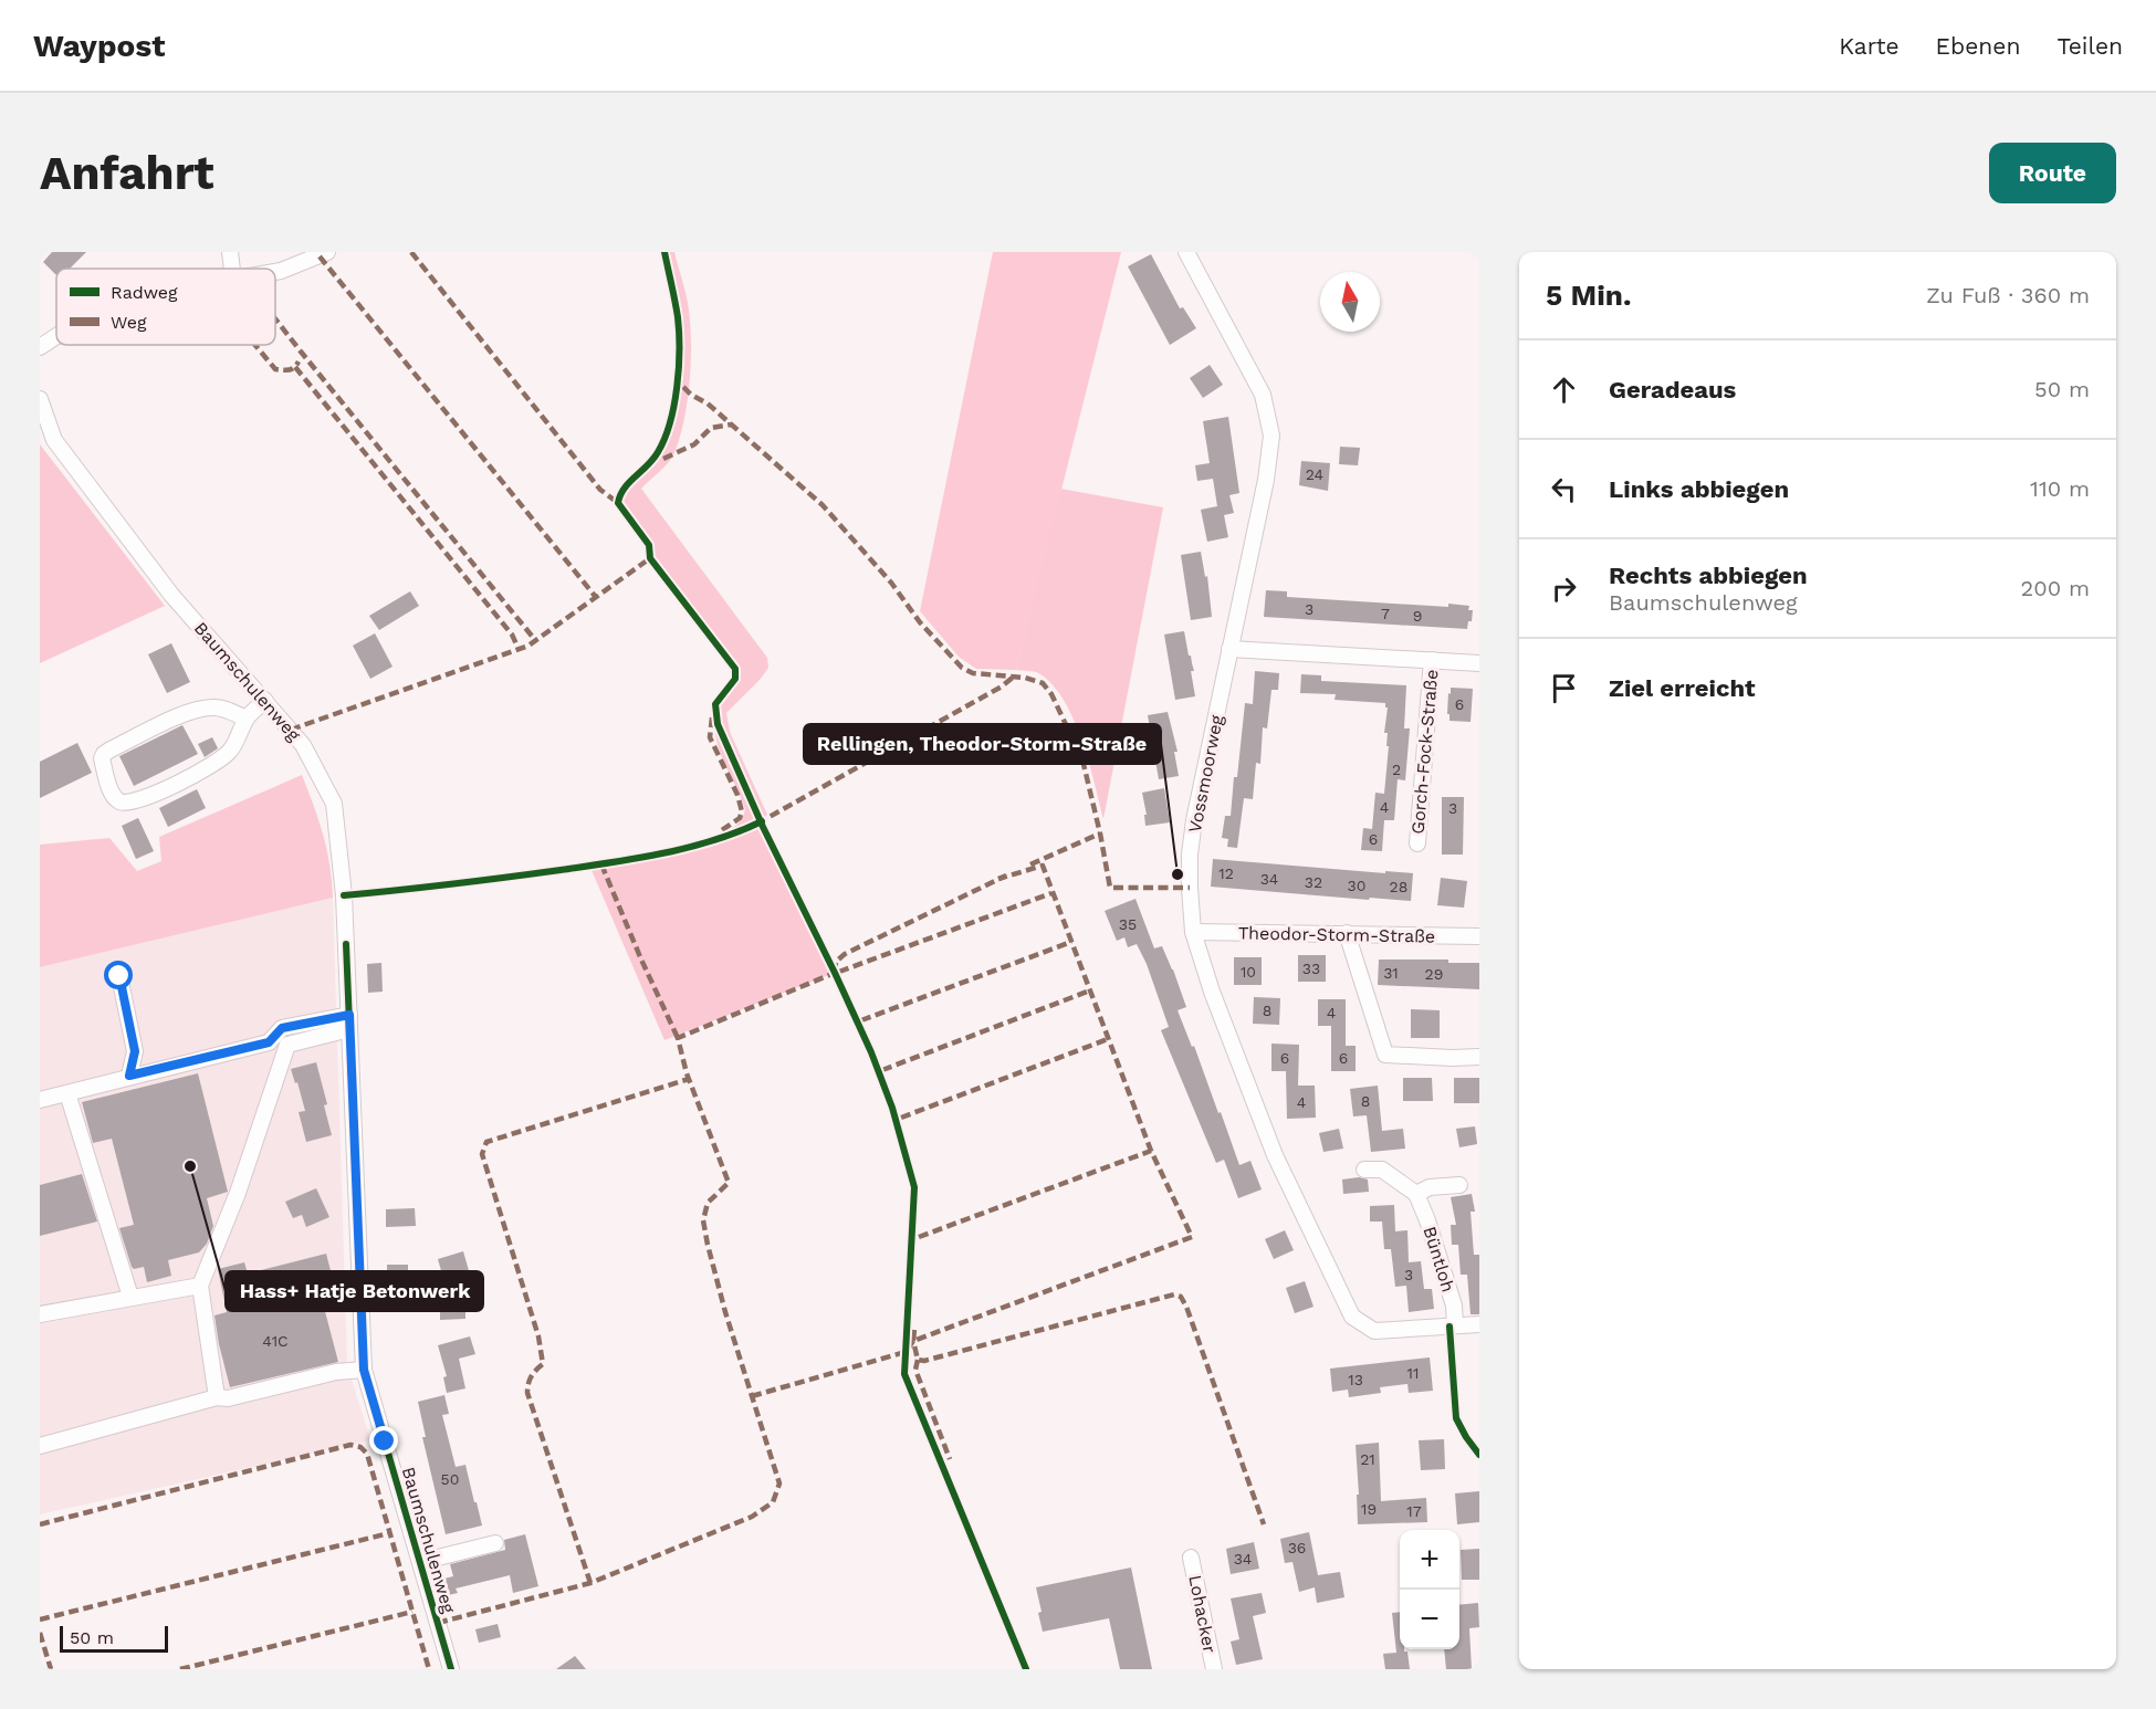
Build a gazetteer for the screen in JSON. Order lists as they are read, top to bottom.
{
  "streets": {
    "street": [
      "Baumschulenweg",
      "Gorch-Fock-Straße",
      "Vossmoorweg",
      "Theodor-Storm-Straße",
      "Büntloh",
      "Lohacker"
    ]
  },
  "crossings": [
    ["Vossmoorweg", "Theodor-Storm-Straße"],
    ["Vossmoorweg", "Büntloh"]
  ],
  "places": ["Rellingen, Theodor-Storm-Straße", "Hass+ Hatje Betonwerk"],
  "house_numbers": [
    "24",
    "3",
    "7",
    "9",
    "6",
    "2",
    "4",
    "3",
    "6",
    "12",
    "34",
    "32",
    "30",
    "28",
    "35",
    "33",
    "10",
    "31",
    "29",
    "8",
    "4",
    "6",
    "6",
    "8",
    "4",
    "3",
    "41C",
    "11",
    "13",
    "21",
    "50",
    "19",
    "17",
    "36",
    "34"
  ],
  "legend": ["Radweg", "Weg"],
  "scale_bar": "50 m",
  "north": "top",
  "page": {
    "header": "Waypost",
    "nav": ["Karte", "Ebenen", "Teilen"],
    "buttons": "Route",
    "title": "Anfahrt",
    "heading": ["5 Min.", "Zu Fuß · 360 m"],
    "list": [
      ["Geradeaus", "50 m"],
      ["Links abbiegen", "110 m"],
      ["Rechts abbiegen", "Baumschulenweg", "200 m"],
      "Ziel erreicht"
    ],
    "map_buttons": ["+", "−"],
    "scale": "50 m"
  }
}
